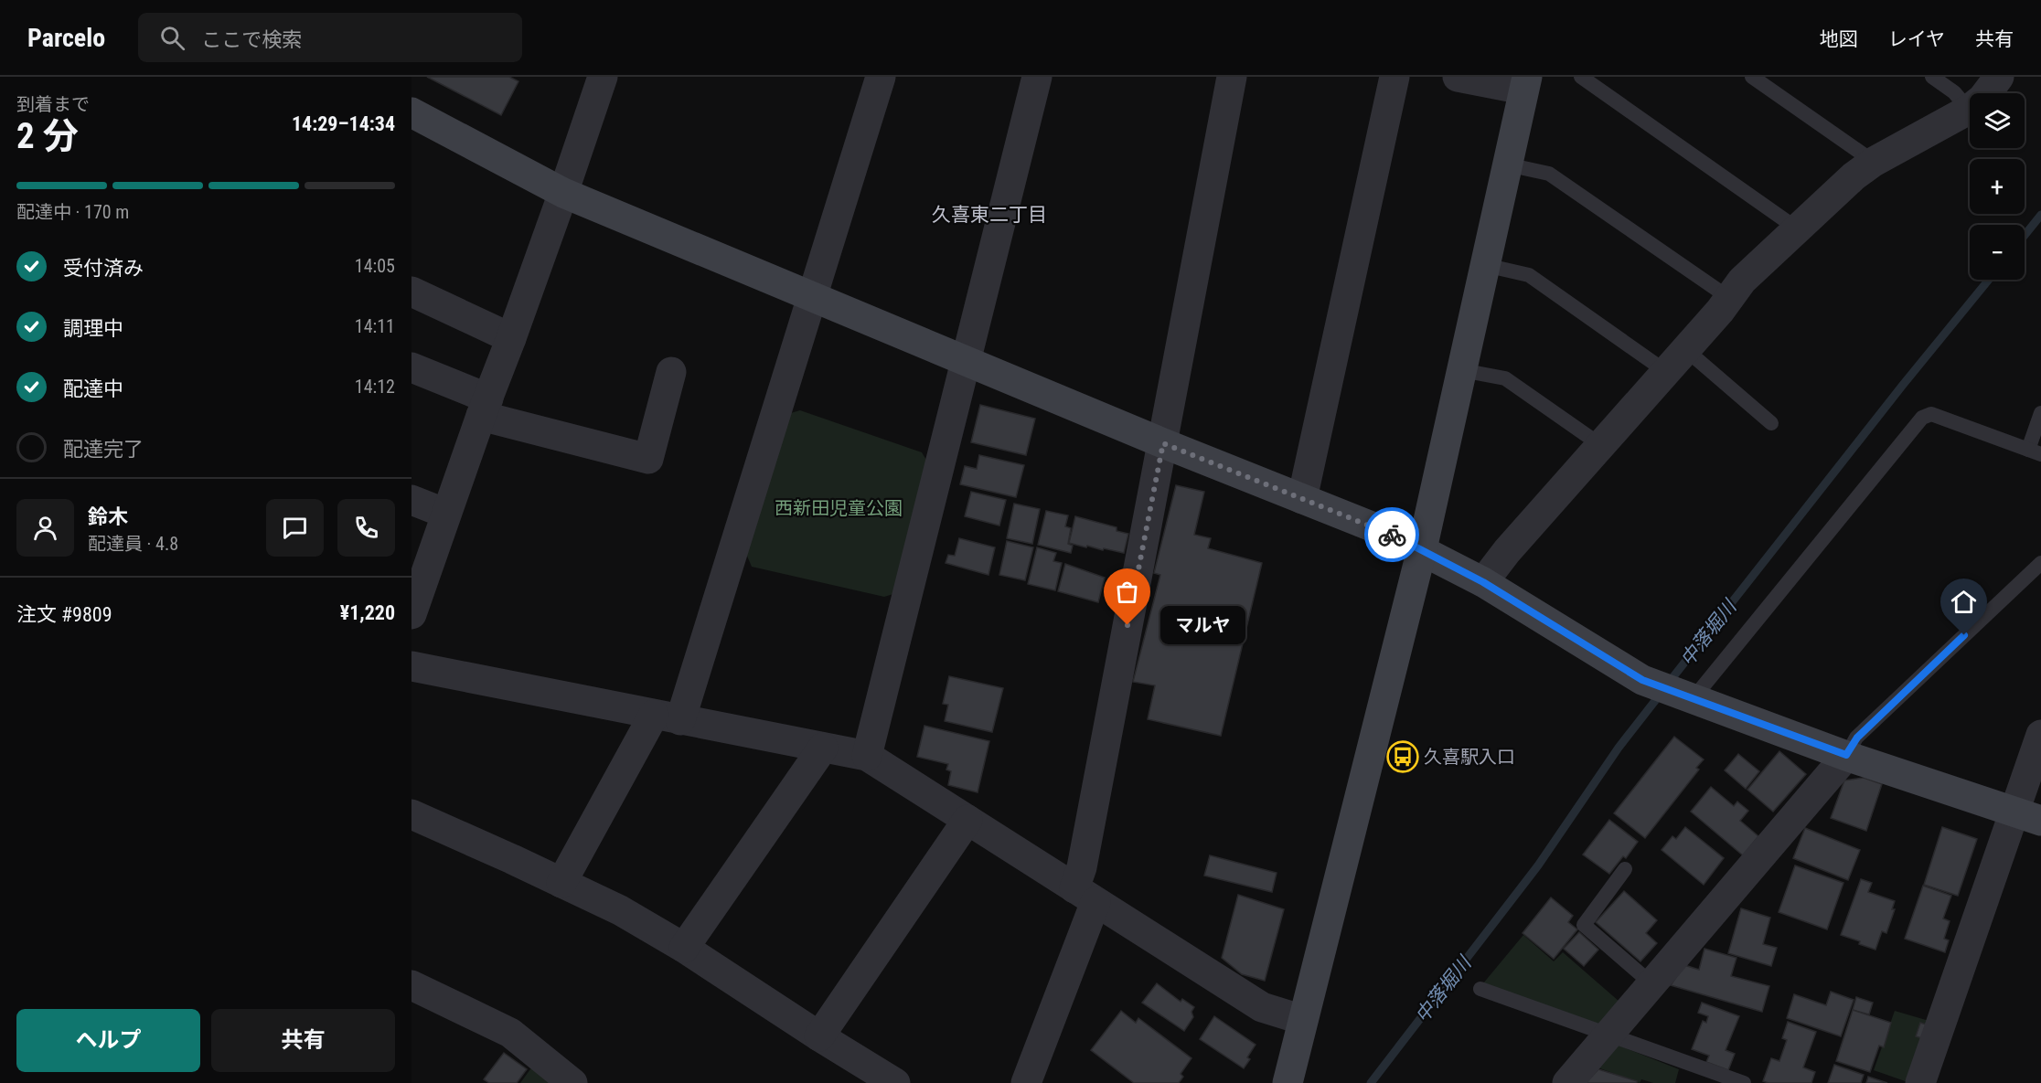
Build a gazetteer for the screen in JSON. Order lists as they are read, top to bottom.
{
  "districts": ["久喜東二丁目"],
  "water": ["中落堀川"],
  "parks": ["西新田児童公園"],
  "places": {
    "other": ["マルヤ"],
    "bus stop": ["久喜駅入口"]
  },
  "page": {
    "header": "Parcelo",
    "search": "ここで検索",
    "nav": ["地図", "レイヤ", "共有"],
    "heading": ["2 分", "到着まで", "14:29–14:34"],
    "panel": [
      "鈴木",
      "配達員 · 4.8",
      "注文 #9809",
      "¥1,220"
    ],
    "map_buttons": ["+", "−"],
    "bar": "配達中 · 170 m",
    "list": [
      ["受付済み", "14:05"],
      ["調理中", "14:11"],
      ["配達中", "14:12"],
      "配達完了"
    ],
    "bubble": "マルヤ",
    "buttons": ["ヘルプ", "共有"]
  }
}
